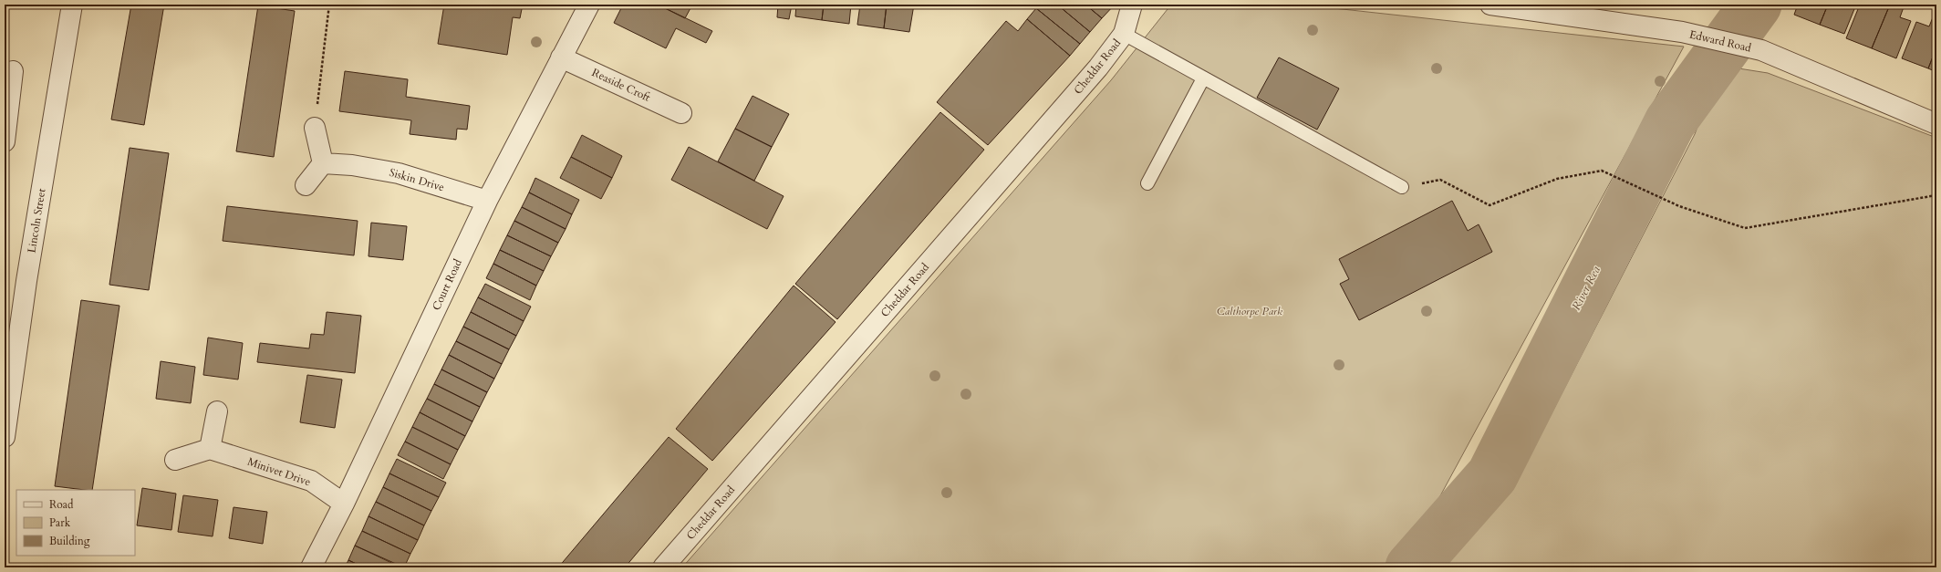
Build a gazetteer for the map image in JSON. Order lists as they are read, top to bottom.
{
  "streets": {
    "street": [
      "Edward Road",
      "Cheddar Road",
      "Reaside Croft",
      "Siskin Drive",
      "Lincoln Street",
      "Court Road",
      "Minivet Drive"
    ]
  },
  "crossings": [
    ["Reaside Croft", "Court Road"],
    ["Siskin Drive", "Court Road"],
    ["Court Road", "Minivet Drive"]
  ],
  "water": ["River Rea"],
  "parks": ["Calthorpe Park"],
  "legend": ["Road", "Park", "Building"]
}
